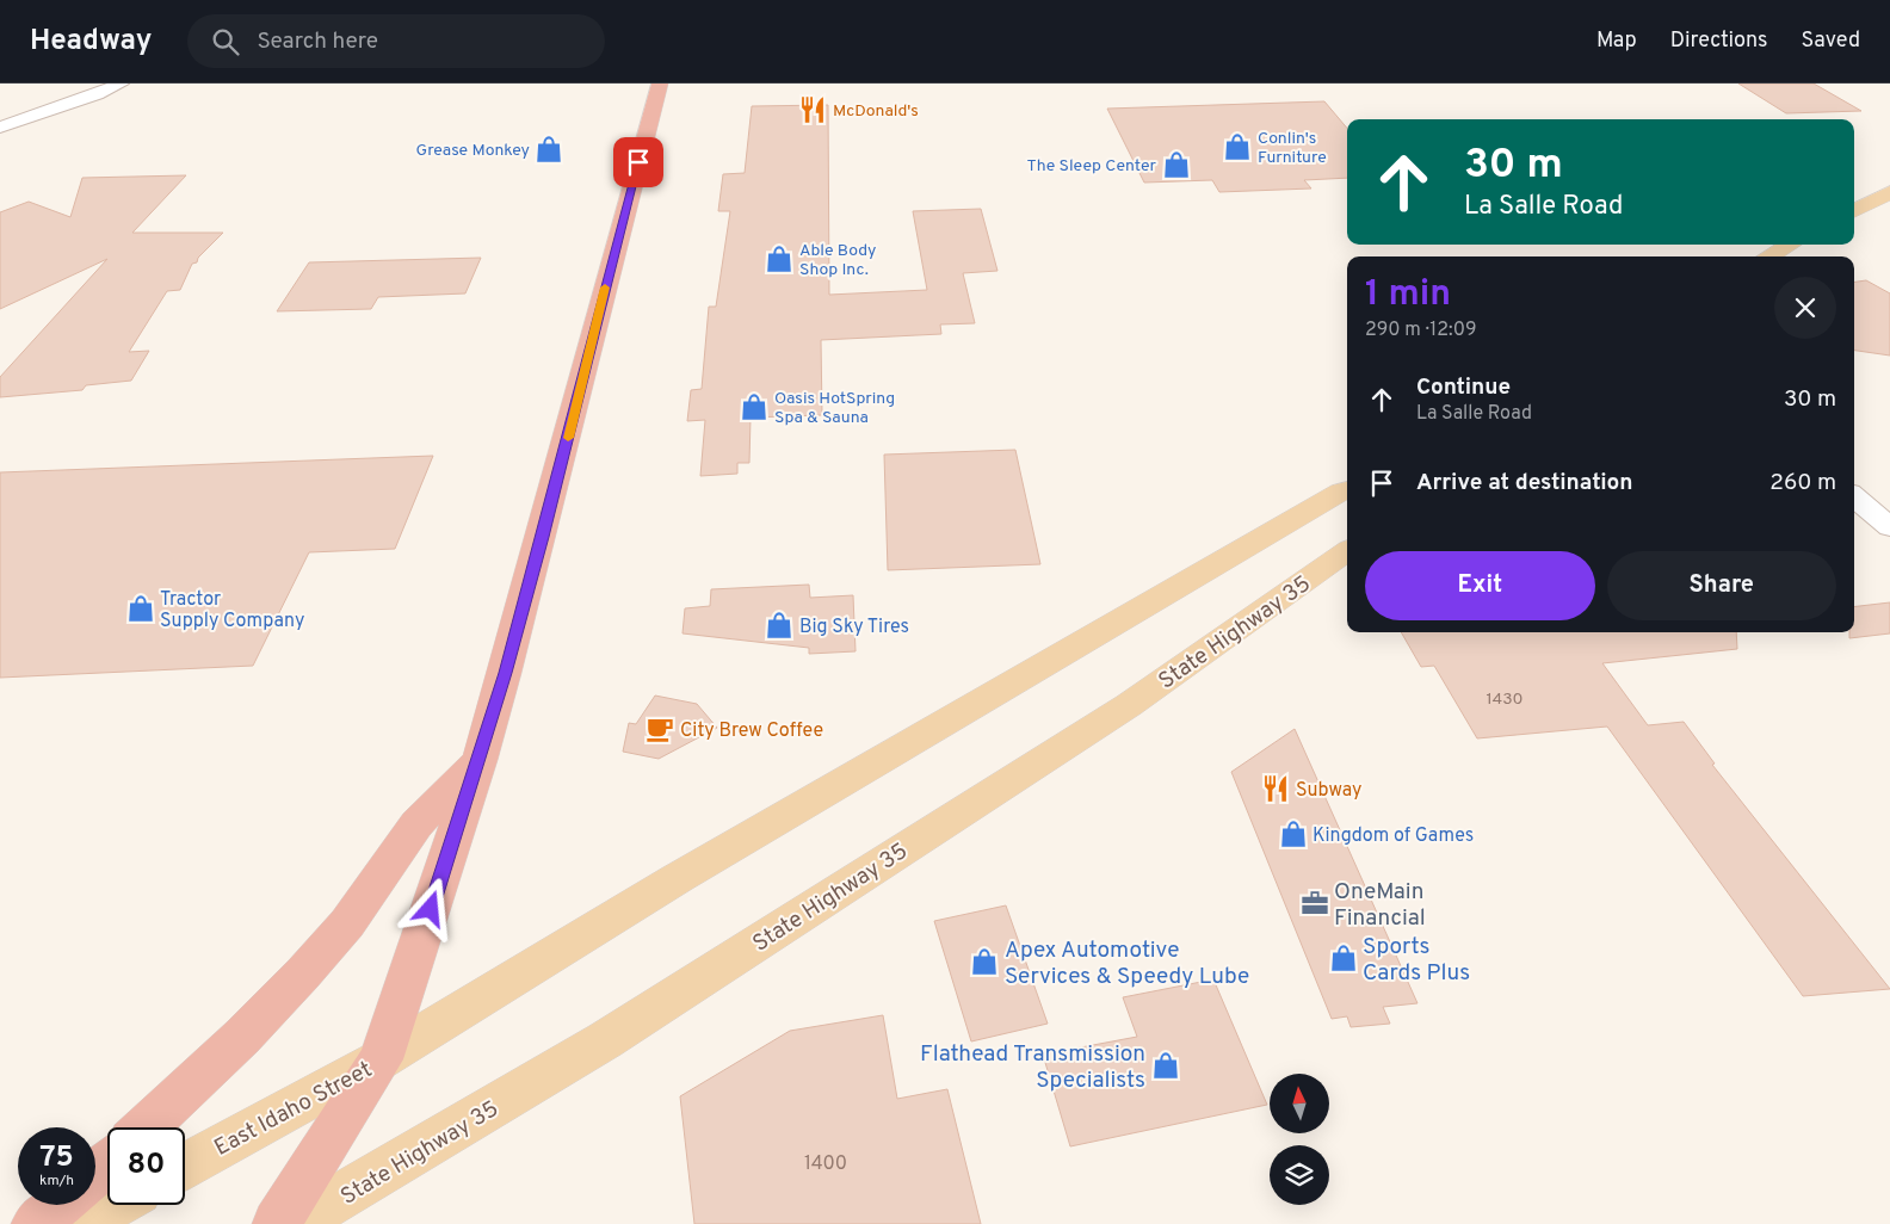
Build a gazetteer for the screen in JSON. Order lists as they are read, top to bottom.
{
  "streets": {
    "main road": ["State Highway 35", "East Idaho Street"]
  },
  "places": {
    "restaurant": ["McDonald's", "Subway"],
    "shop": [
      "Conlin's Furniture",
      "Grease Monkey",
      "The Sleep Center",
      "Able Body Shop Inc.",
      "Oasis HotSpring Spa & Sauna",
      "Tractor Supply Company",
      "Big Sky Tires",
      "Kingdom of Games",
      "Sports Cards Plus",
      "Apex Automotive Services & Speedy Lube",
      "Flathead Transmission Specialists"
    ],
    "cafe": ["City Brew Coffee"],
    "office": ["OneMain Financial"]
  },
  "house_numbers": ["1430", "1400"],
  "north": "top",
  "page": {
    "header": "Headway",
    "search": "Search here",
    "nav": ["Map", "Directions", "Saved"],
    "turn": ["30 m", "La Salle Road"],
    "heading": ["1 min", "290 m · 12:09"],
    "list": [
      {
        "name": "Continue",
        "note": "La Salle Road",
        "value": "30 m"
      },
      {
        "name": "Arrive at destination",
        "value": "260 m"
      }
    ],
    "buttons": ["Exit", "Share"],
    "speed": "75 km/h",
    "limit": "80"
  }
}
